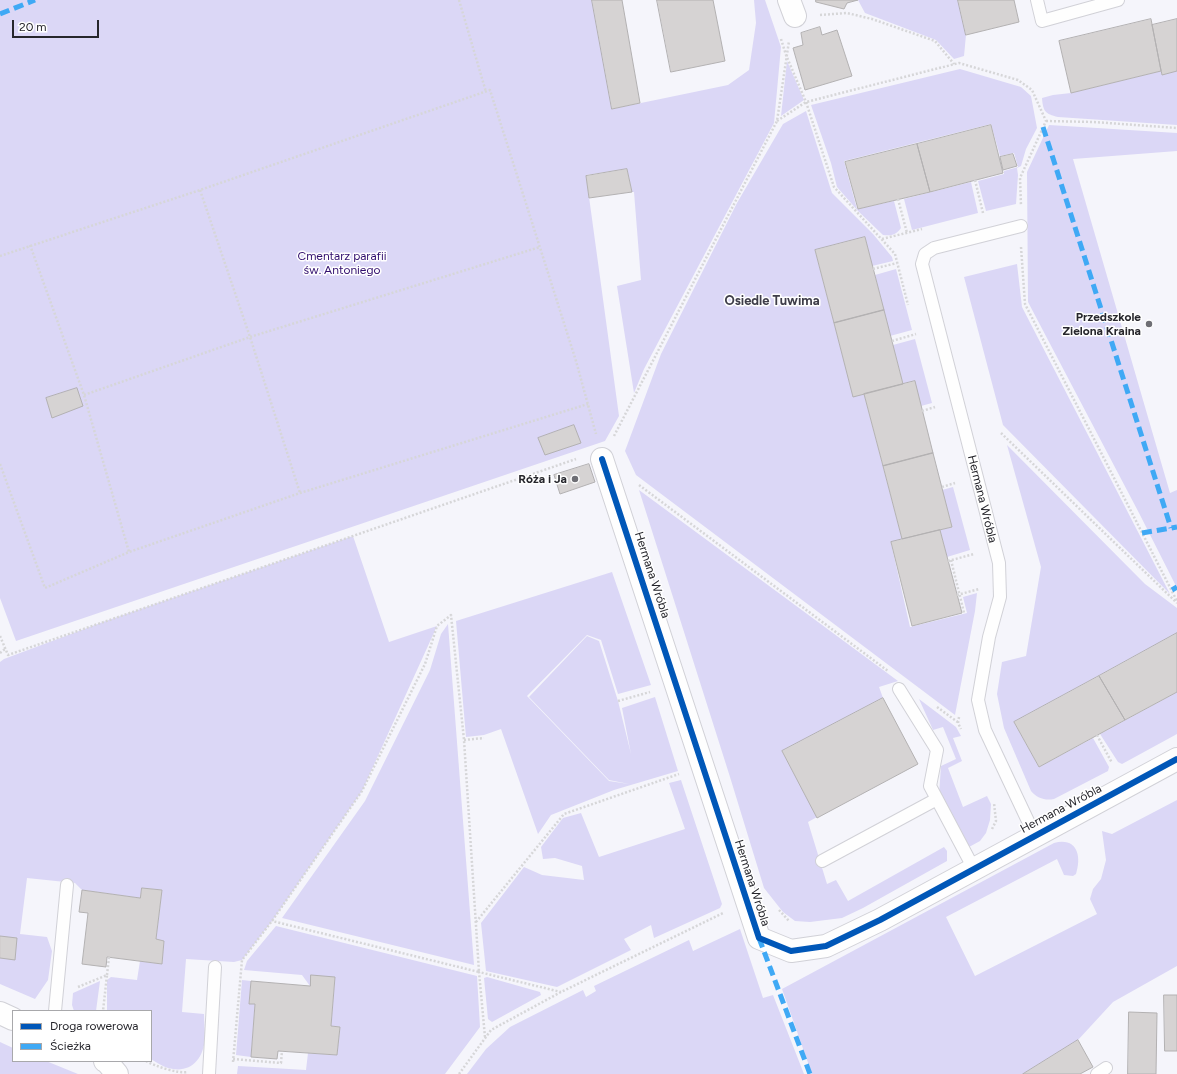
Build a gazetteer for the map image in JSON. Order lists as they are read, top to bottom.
{
  "streets": {
    "street": ["Hermana Wróbla"]
  },
  "districts": ["Osiedle Tuwima"],
  "parks": ["Cmentarz parafii św. Antoniego"],
  "places": ["Przedszkole Zielona Kraina", "Róża i Ja"],
  "legend": ["Droga rowerowa", "Ścieżka"],
  "scale_bar": "20 m"
}
